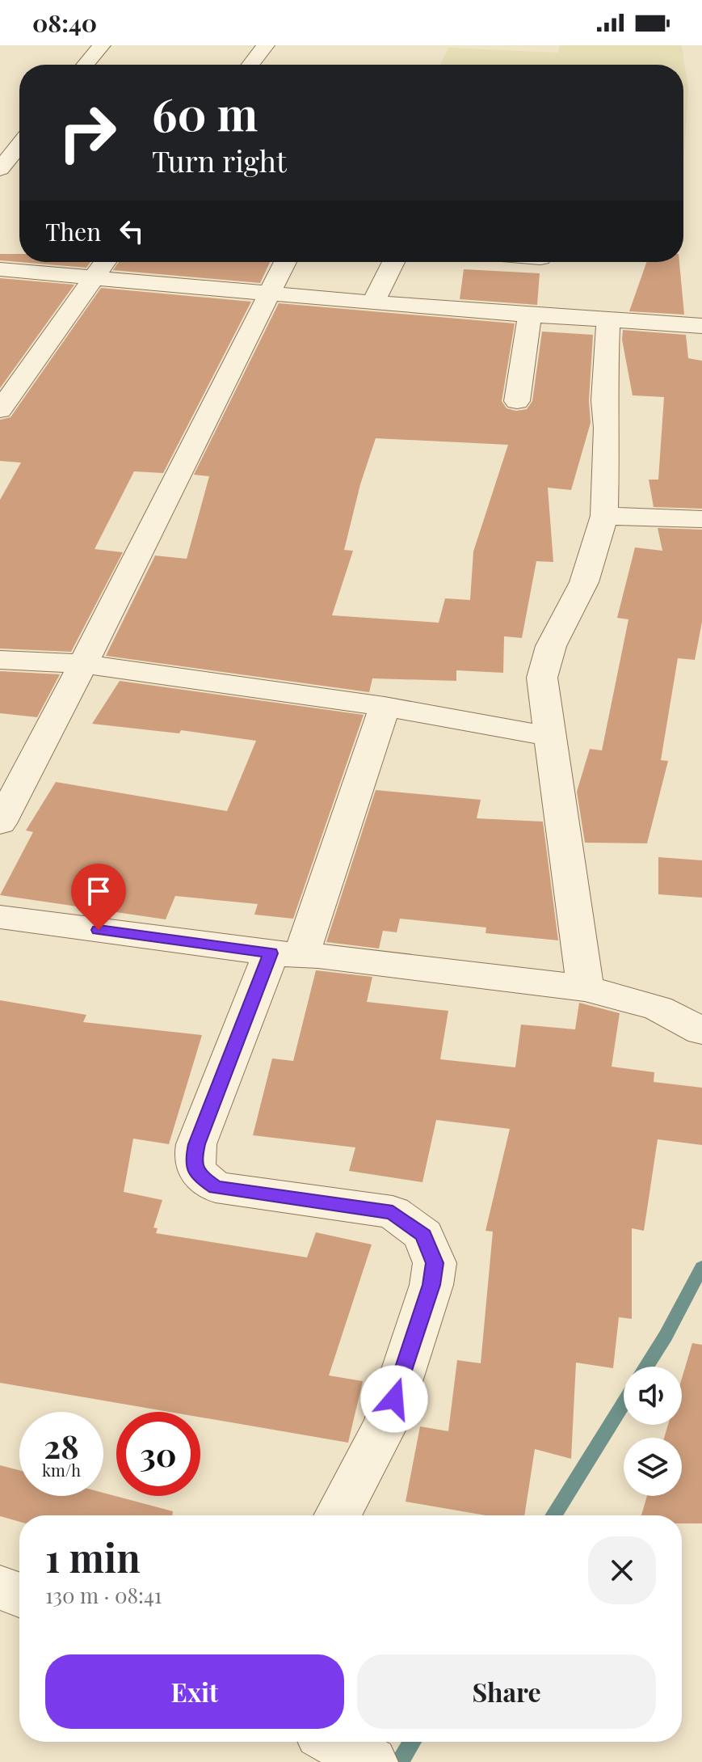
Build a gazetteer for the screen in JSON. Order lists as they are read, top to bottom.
{
  "page": {
    "status": "08:40",
    "turn": ["60 m", "Turn right"],
    "then": "Then",
    "speed": "28 km/h",
    "limit": "30",
    "heading": ["1 min", "130 m · 08:41"],
    "buttons": ["Exit", "Share"]
  }
}
